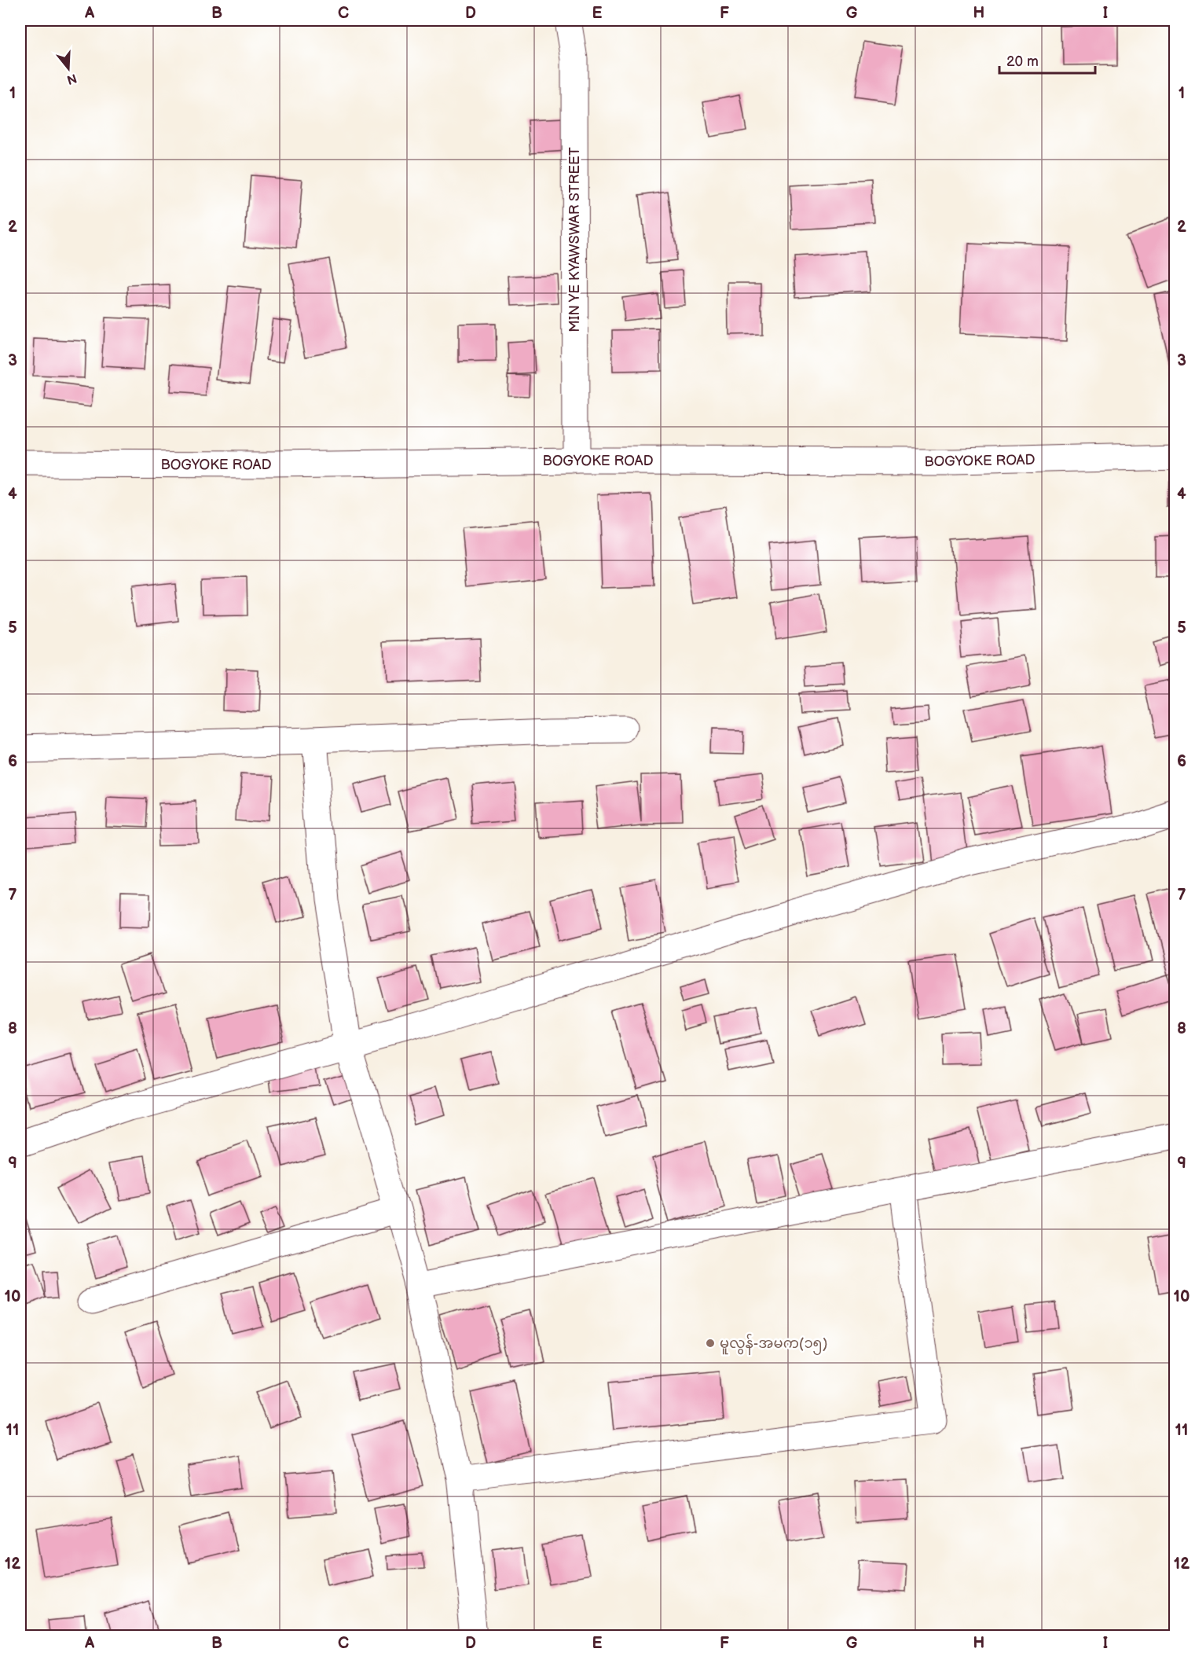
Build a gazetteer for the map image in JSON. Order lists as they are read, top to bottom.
{
  "streets": {
    "street": ["MIN YE KYAWSWAR STREET", "BOGYOKE ROAD"]
  },
  "crossings": [
    ["MIN YE KYAWSWAR STREET", "BOGYOKE ROAD"]
  ],
  "places": ["မူလွန်-အမက(၁၅)"],
  "scale_bar": "20 m",
  "north": "bottom",
  "grid": {
    "columns": [
      "A",
      "B",
      "C",
      "D",
      "E",
      "F",
      "G",
      "H",
      "I"
    ],
    "rows": [
      "1",
      "2",
      "3",
      "4",
      "5",
      "6",
      "7",
      "8",
      "9",
      "10",
      "11",
      "12"
    ]
  }
}
